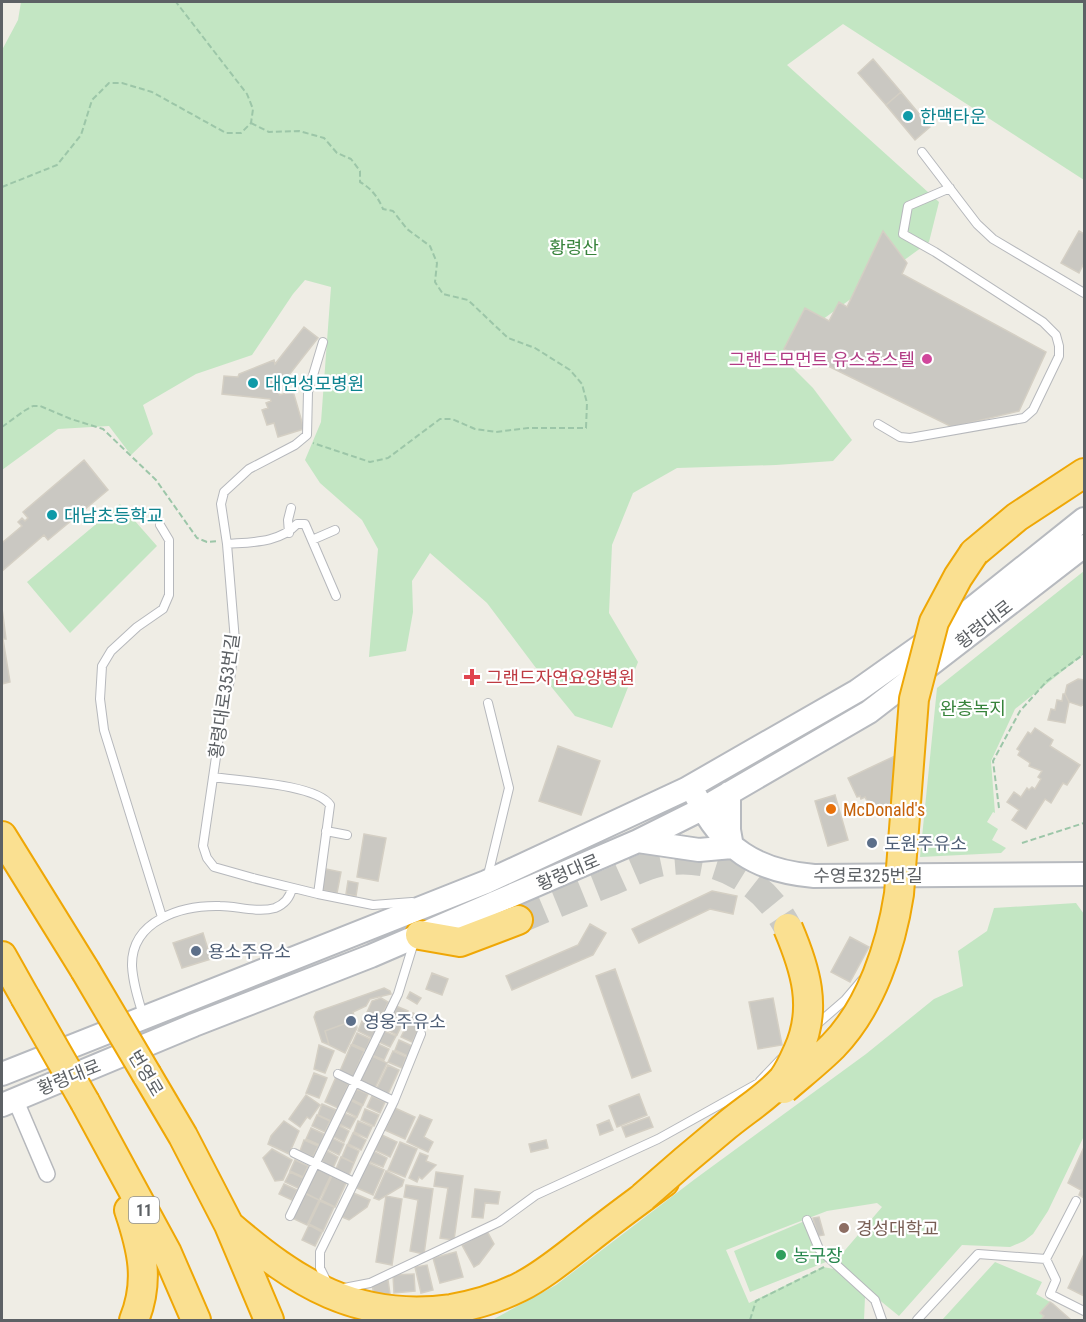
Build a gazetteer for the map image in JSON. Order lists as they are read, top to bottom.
{
  "streets": {
    "highway": ["번영로", "11"],
    "main road": ["황령대로", "수영로325번길"],
    "lane": ["황령대로353번길"]
  },
  "crossings": [
    ["황령대로", "수영로325번길"]
  ],
  "parks": ["황령산", "완층녹지"],
  "places": {
    "other": [
      "한맥타운",
      "그랜드모먼트 유스호스텔",
      "대연성모병원",
      "대남초등학교",
      "McDonald's",
      "도원주유소",
      "용소주유소",
      "영웅주유소",
      "경성대학교",
      "농구장"
    ],
    "health": ["그랜드자연요양병원"]
  }
}
